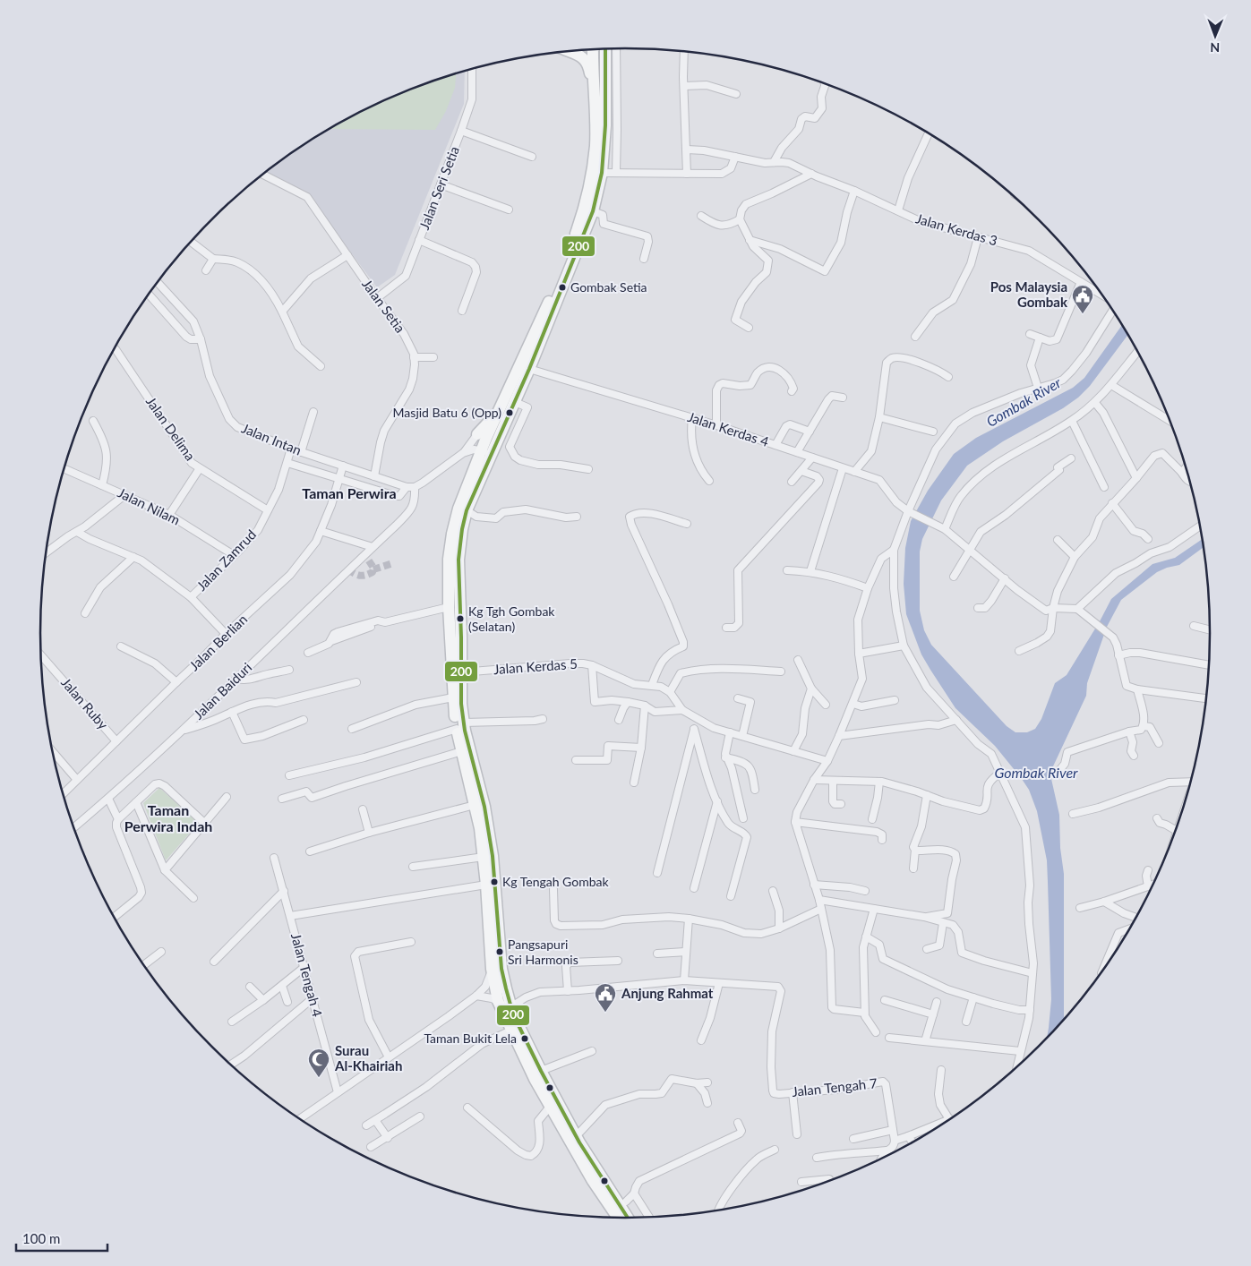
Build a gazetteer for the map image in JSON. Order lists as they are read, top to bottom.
{
  "streets": {
    "street": [
      "Jalan Seri Setia",
      "Jalan Kerdas 3",
      "Jalan Setia",
      "Jalan Delima",
      "Jalan Kerdas 4",
      "Jalan Intan",
      "Jalan Nilam",
      "Jalan Zamrud",
      "Jalan Berlian",
      "Jalan Kerdas 5",
      "Jalan Baiduri",
      "Jalan Ruby",
      "Jalan Tengah 4",
      "Jalan Tengah 7"
    ]
  },
  "crossings": [
    ["Jalan Seri Setia", "Jalan Setia"],
    ["Jalan Setia", "Jalan Intan"],
    ["Jalan Delima", "Jalan Zamrud"],
    ["Jalan Intan", "Jalan Zamrud"],
    ["Jalan Intan", "Jalan Berlian"],
    ["Jalan Intan", "Jalan Baiduri"],
    ["Jalan Nilam", "Jalan Zamrud"],
    ["Jalan Berlian", "Jalan Ruby"]
  ],
  "districts": ["Taman Perwira", "Taman Perwira Indah"],
  "water": ["Gombak River"],
  "places": {
    "other": [
      "Gombak Setia",
      "Masjid Batu 6 (Opp)",
      "Kg Tgh Gombak (Selatan)",
      "Kg Tengah Gombak",
      "Pangsapuri Sri Harmonis",
      "Taman Bukit Lela"
    ],
    "public building": ["Pos Malaysia Gombak", "Anjung Rahmat"],
    "mosque": ["Surau Al-Khairiah"]
  },
  "lines": ["transit line 200"],
  "scale_bar": "100 m",
  "north": "bottom"
}
